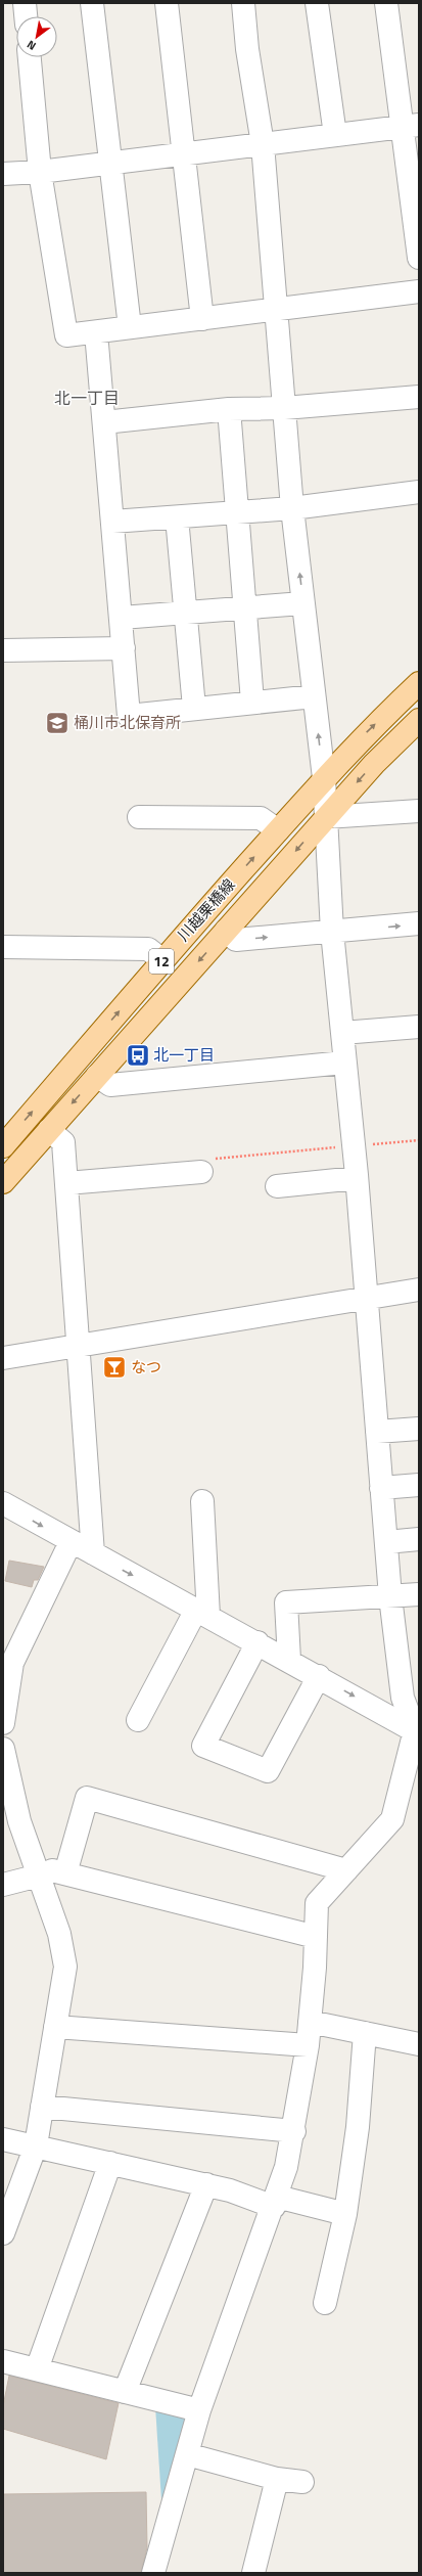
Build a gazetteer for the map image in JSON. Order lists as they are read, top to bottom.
{
  "streets": {
    "main road": ["川越栗橋線", "12"]
  },
  "districts": ["北一丁目"],
  "places": {
    "school or university": ["桶川市北保育所"],
    "bus stop": ["北一丁目"],
    "bar": ["なつ"]
  },
  "north": "bottom left"
}
